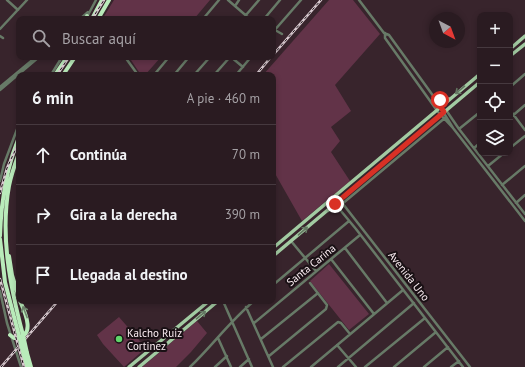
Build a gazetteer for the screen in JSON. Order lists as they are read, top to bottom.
{
  "streets": {
    "street": ["Santa Carina", "Avenida Uno"]
  },
  "crossings": [
    ["Santa Carina", "Avenida Uno"]
  ],
  "places": ["Kalcho Ruiz Cortinez"],
  "north": "bottom right",
  "page": {
    "map_buttons": ["+", "−"],
    "search": "Buscar aquí",
    "heading": ["6 min", "A pie · 460 m"],
    "list": [
      ["Continúa", "70 m"],
      ["Gira a la derecha", "390 m"],
      "Llegada al destino"
    ]
  }
}
